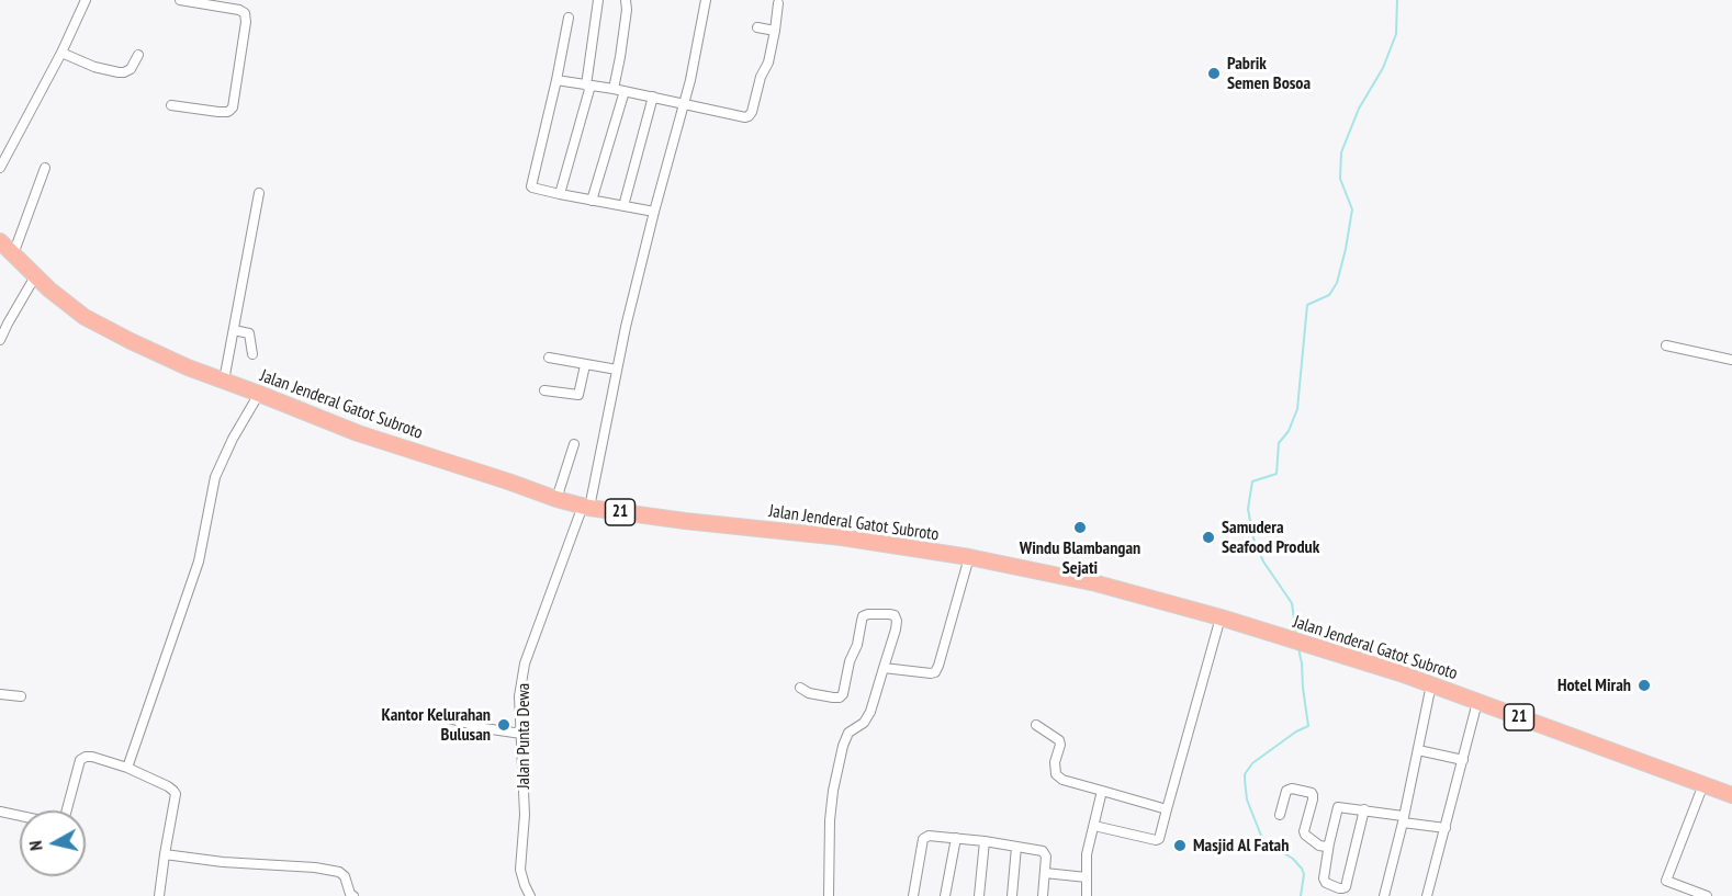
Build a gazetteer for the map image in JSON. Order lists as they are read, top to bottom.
{
  "streets": {
    "highway": ["Jalan Jenderal Gatot Subroto", "21"],
    "street": ["Jalan Punta Dewa"]
  },
  "crossings": [
    ["Jalan Jenderal Gatot Subroto", "Jalan Punta Dewa"]
  ],
  "places": [
    "Pabrik Semen Bosoa",
    "Windu Blambangan Sejati",
    "Samudera Seafood Produk",
    "Hotel Mirah",
    "Kantor Kelurahan Bulusan",
    "Masjid Al Fatah"
  ],
  "north": "left"
}
